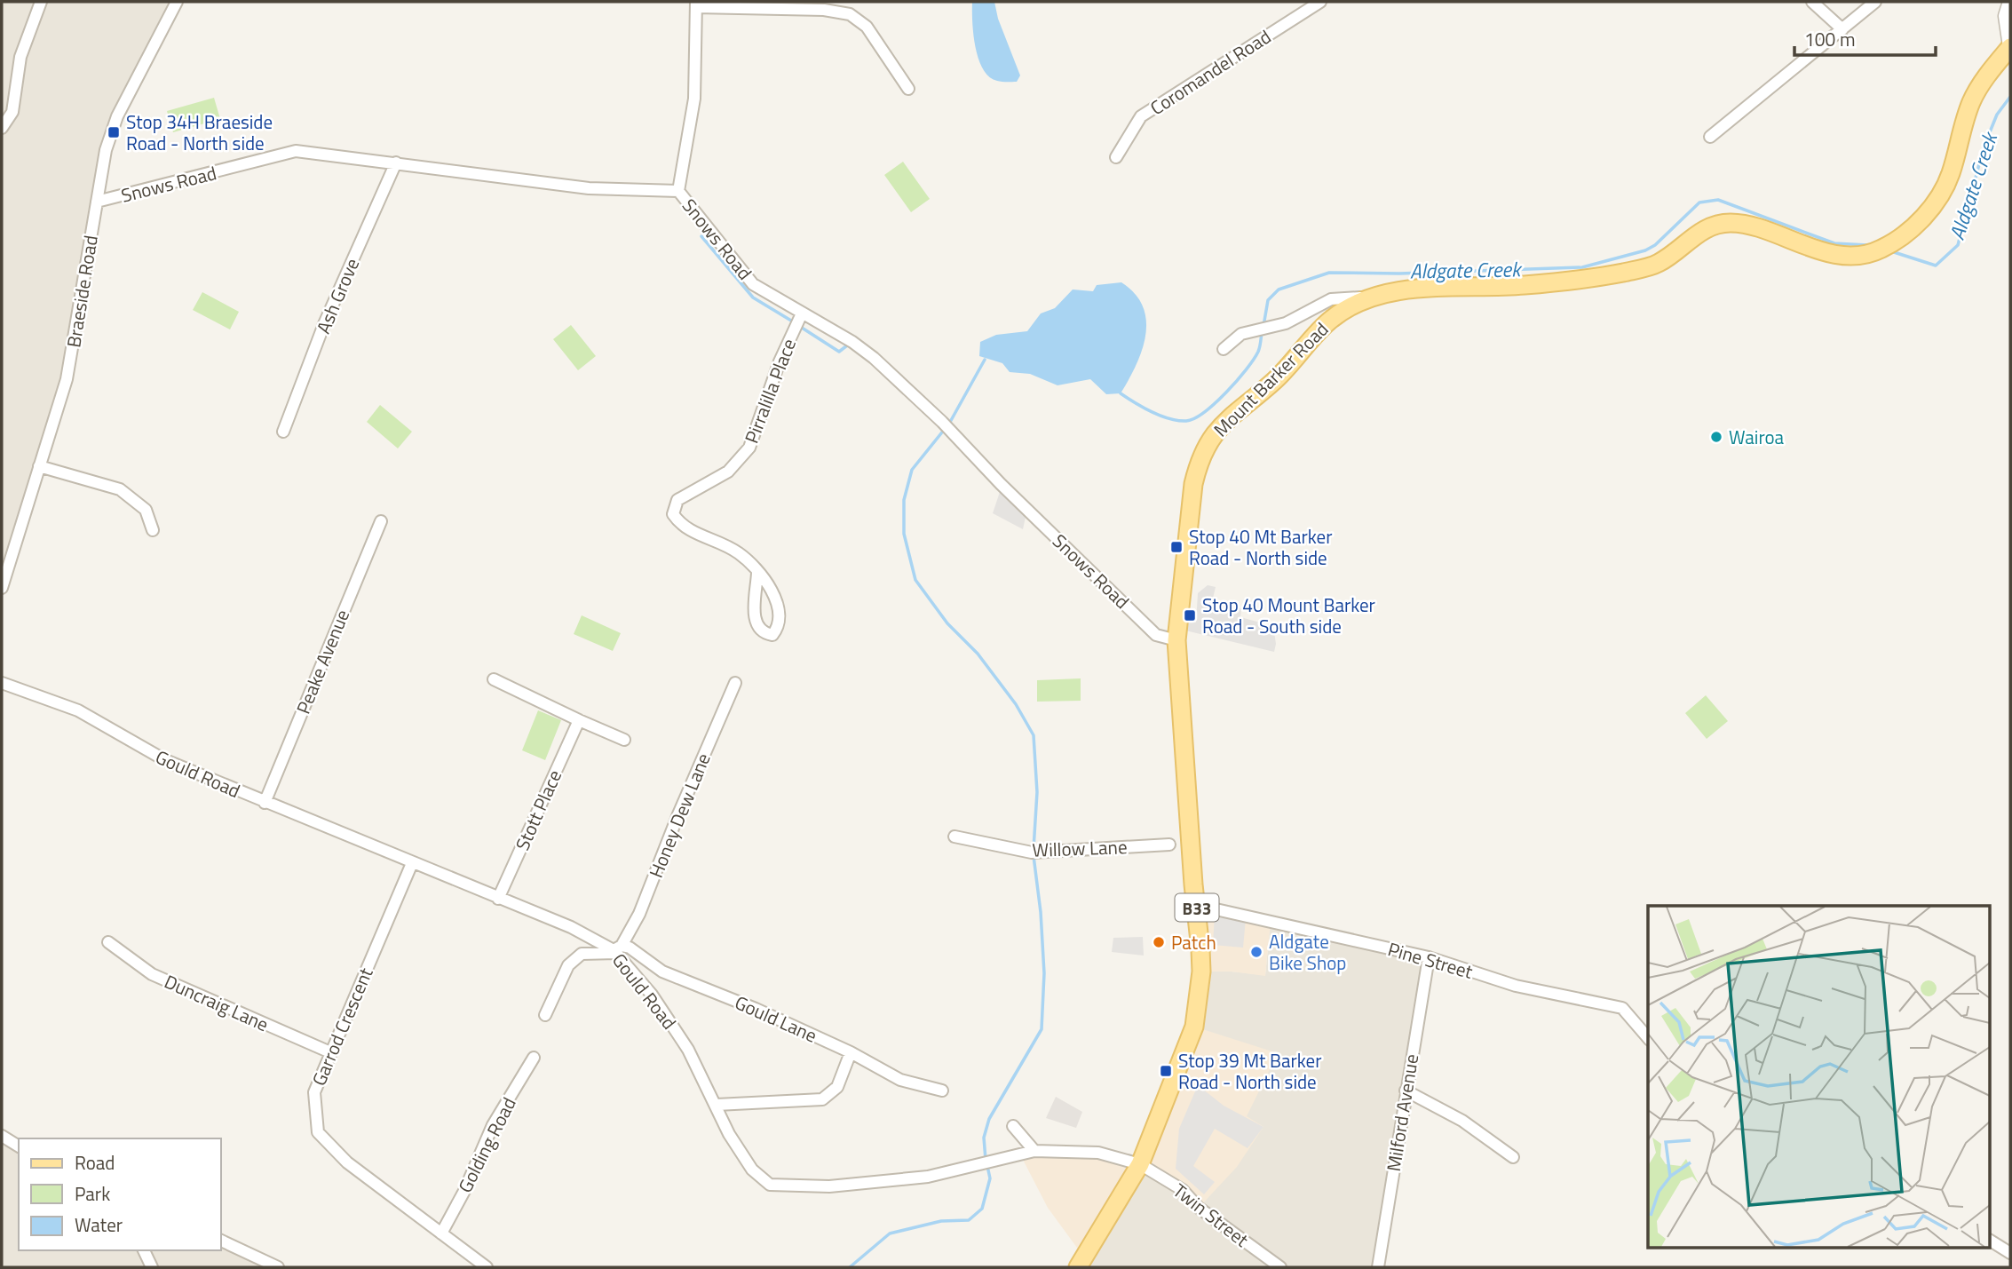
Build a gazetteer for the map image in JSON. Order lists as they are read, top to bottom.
{
  "streets": {
    "main road": ["Mount Barker Road", "B33"],
    "street": [
      "Coromandel Road",
      "Snows Road",
      "Braeside Road",
      "Ash Grove",
      "Pirralilla Place",
      "Peake Avenue",
      "Gould Road",
      "Stott Place",
      "Honey Dew Lane",
      "Willow Lane",
      "Pine Street",
      "Duncraig Lane",
      "Gould Lane",
      "Garrod Crescent",
      "Milford Avenue",
      "Golding Road",
      "Twin Street"
    ]
  },
  "crossings": [
    ["Snows Road", "Braeside Road"],
    ["Snows Road", "Ash Grove"],
    ["Snows Road", "Mount Barker Road"],
    ["Snows Road", "Pirralilla Place"],
    ["Mount Barker Road", "Gould Road"],
    ["Mount Barker Road", "Pine Street"],
    ["Mount Barker Road", "Twin Street"],
    ["Peake Avenue", "Gould Road"],
    ["Gould Road", "Stott Place"],
    ["Gould Road", "Honey Dew Lane"],
    ["Gould Road", "Gould Lane"],
    ["Gould Road", "Garrod Crescent"],
    ["Gould Road", "Twin Street"],
    ["Honey Dew Lane", "Gould Lane"],
    ["Pine Street", "Milford Avenue"],
    ["Duncraig Lane", "Garrod Crescent"],
    ["Garrod Crescent", "Golding Road"]
  ],
  "water": ["Aldgate Creek"],
  "places": {
    "transit": [
      "Stop 34H Braeside Road - North side",
      "Stop 40 Mt Barker Road - North side",
      "Stop 40 Mount Barker Road - South side",
      "Stop 39 Mt Barker Road - North side"
    ],
    "other": ["Wairoa", "Patch", "Aldgate Bike Shop"]
  },
  "legend": ["Road", "Park", "Water"],
  "scale_bar": "100 m"
}
